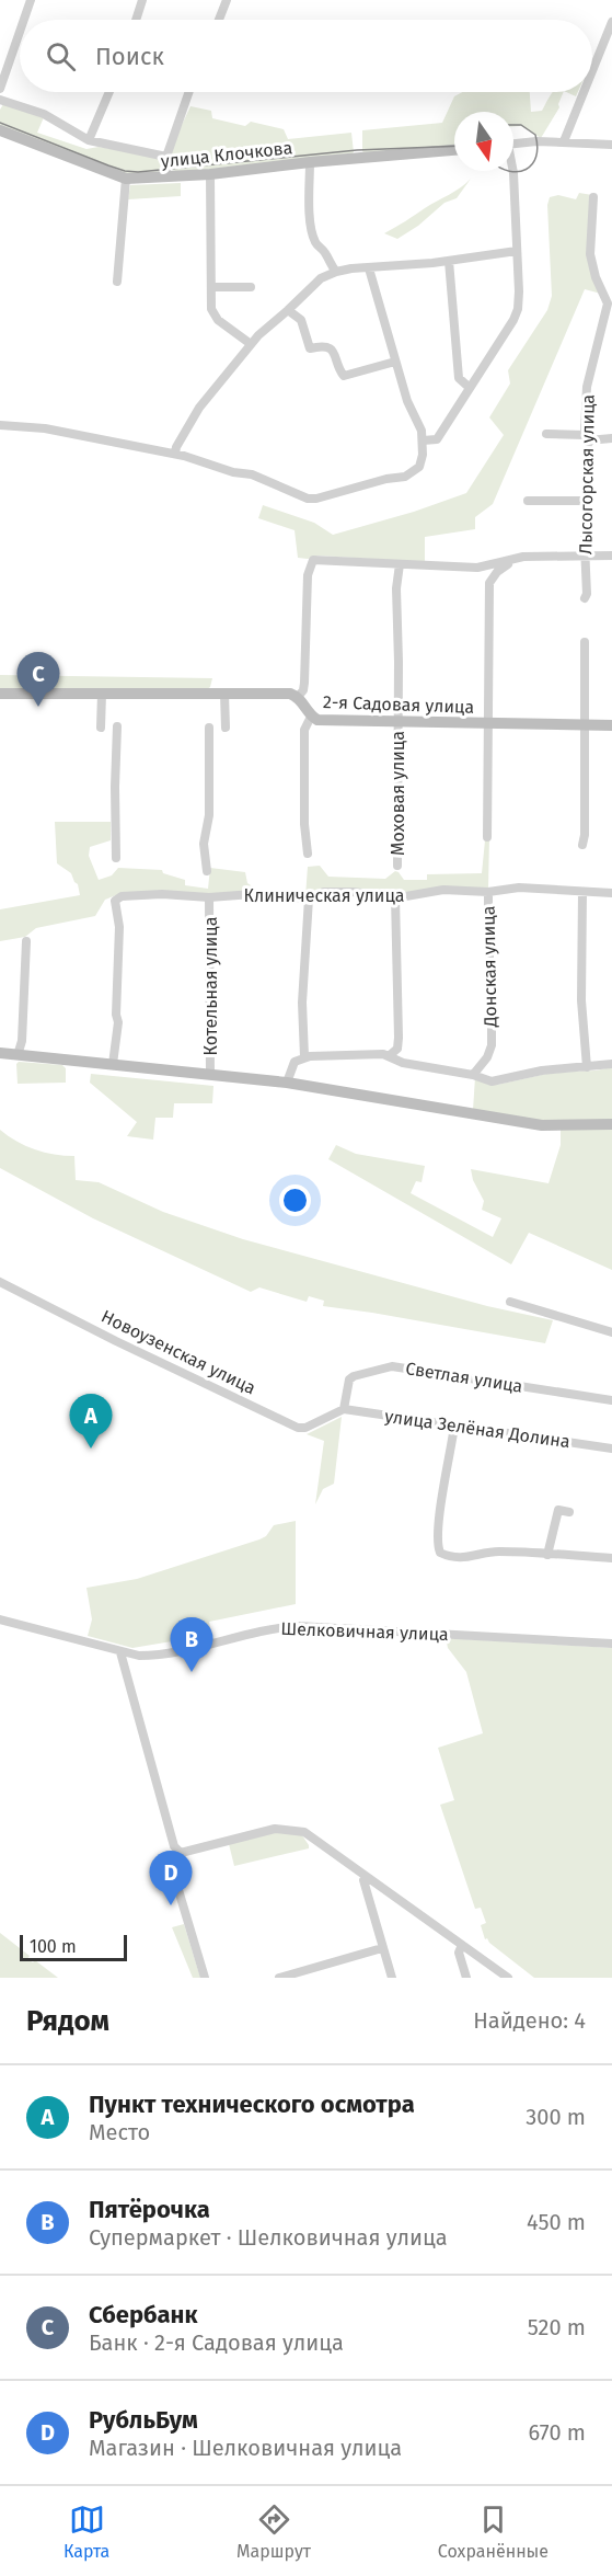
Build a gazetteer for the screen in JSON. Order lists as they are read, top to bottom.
{
  "streets": {
    "street": [
      "улица Клочкова",
      "Лысогорская улица",
      "2-я Садовая улица",
      "Моховая улица",
      "Клиническая улица",
      "Донская улица",
      "Котельная улица",
      "Новоузенская улица",
      "Светлая улица",
      "улица Зелёная Долина",
      "Шелковичная улица"
    ]
  },
  "crossings": [
    ["2-я Садовая улица", "Моховая улица"],
    ["Клиническая улица", "Донская улица"],
    ["Клиническая улица", "Котельная улица"],
    ["Новоузенская улица", "Светлая улица"],
    ["Новоузенская улица", "улица Зелёная Долина"],
    ["Светлая улица", "улица Зелёная Долина"]
  ],
  "scale_bar": "100 m",
  "north": "bottom",
  "page": {
    "search": "Поиск",
    "pins": [
      "C",
      "A",
      "B",
      "D"
    ],
    "scale": "100 m",
    "heading": ["Рядом", "Найдено: 4"],
    "list": [
      {
        "mark": "A",
        "name": "Пункт технического осмотра",
        "note": "Место",
        "value": "300 m"
      },
      {
        "mark": "B",
        "name": "Пятёрочка",
        "note": "Супермаркет · Шелковичная улица",
        "value": "450 m"
      },
      {
        "mark": "C",
        "name": "Сбербанк",
        "note": "Банк · 2-я Садовая улица",
        "value": "520 m"
      },
      {
        "mark": "D",
        "name": "РубльБум",
        "note": "Магазин · Шелковичная улица",
        "value": "670 m"
      }
    ],
    "nav": ["Карта", "Маршрут", "Сохранённые"]
  }
}
